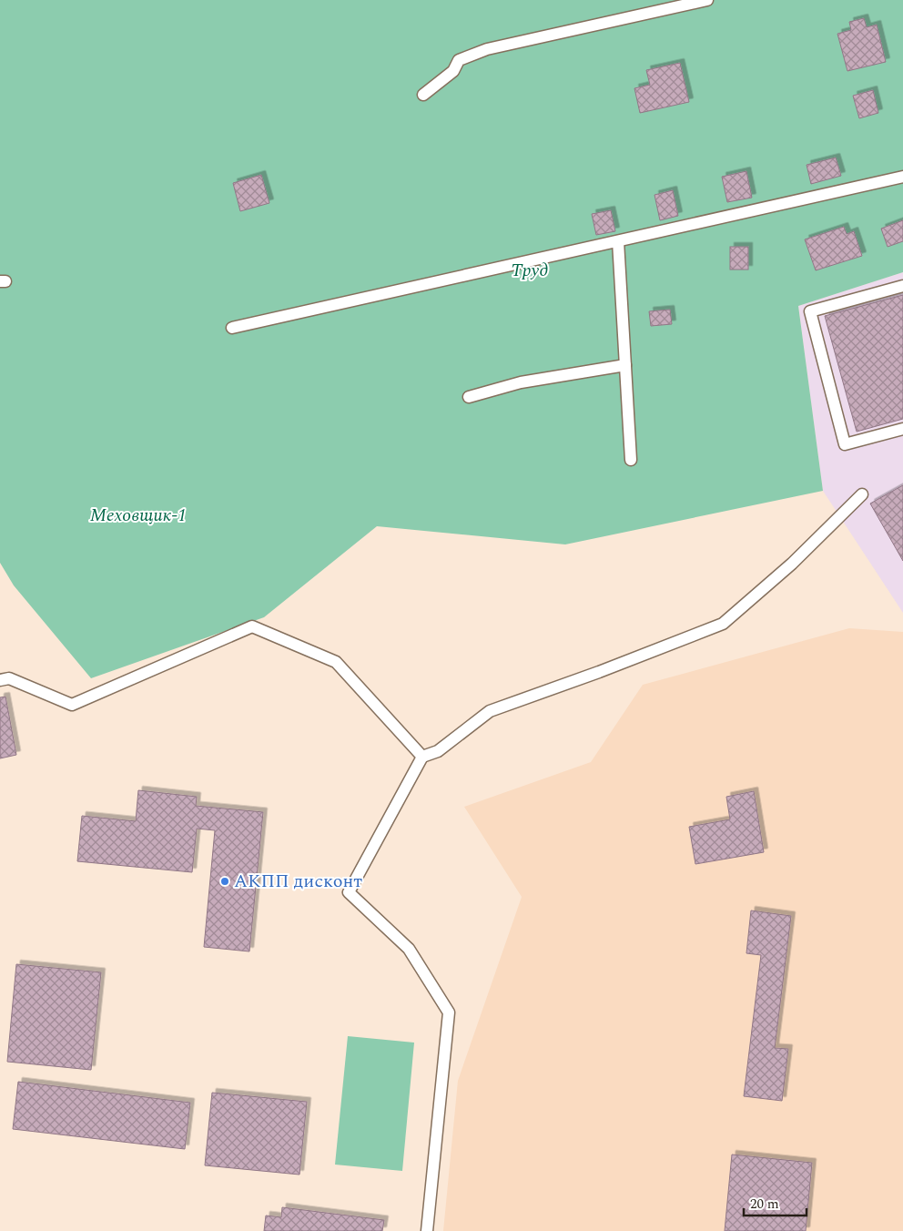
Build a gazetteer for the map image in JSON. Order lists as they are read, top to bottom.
{
  "parks": ["Труд", "Меховщик-1"],
  "places": ["АКПП дисконт"],
  "scale_bar": "20 m"
}
